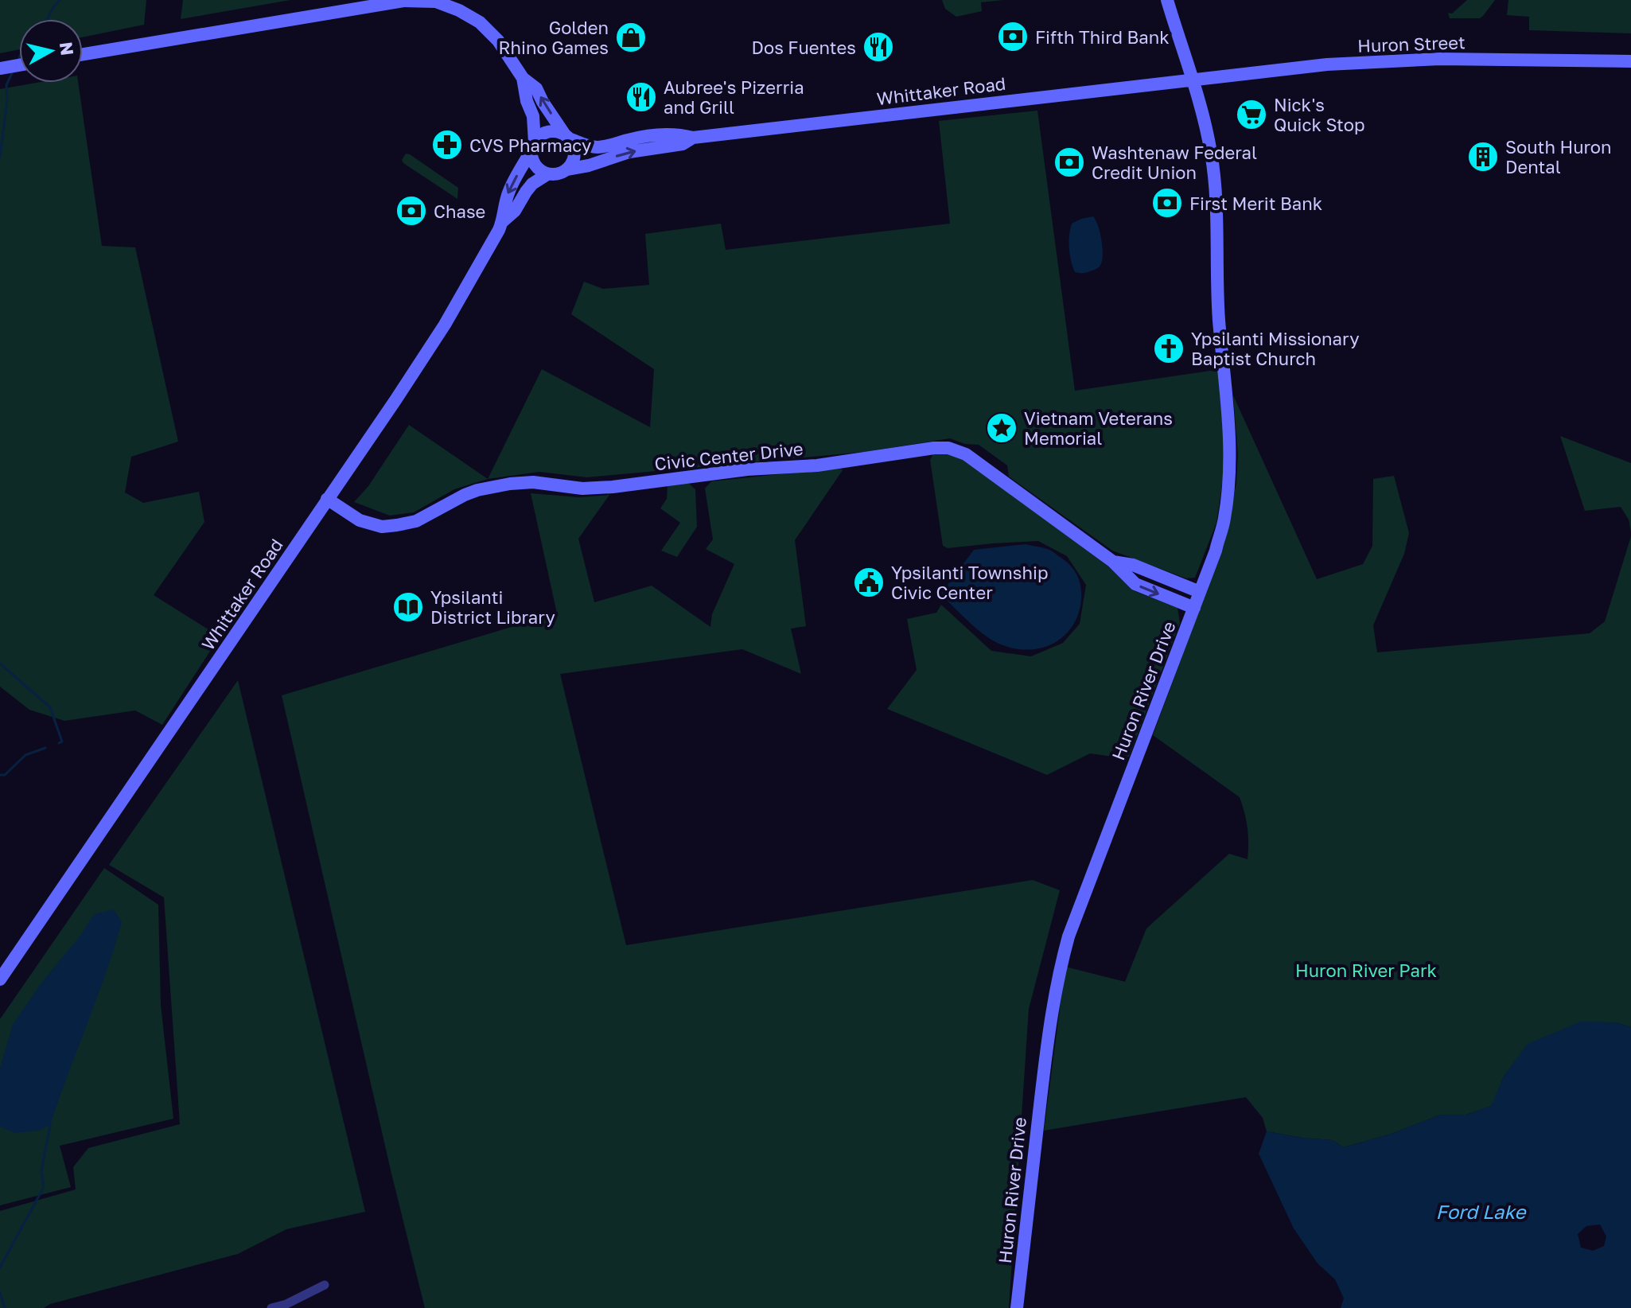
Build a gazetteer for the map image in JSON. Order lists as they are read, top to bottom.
{
  "streets": {
    "main road": [
      "Huron Street",
      "Whittaker Road",
      "Civic Center Drive",
      "Huron River Drive"
    ]
  },
  "crossings": [
    ["Huron Street", "Whittaker Road"],
    ["Huron Street", "Huron River Drive"],
    ["Whittaker Road", "Civic Center Drive"],
    ["Whittaker Road", "Huron River Drive"],
    ["Civic Center Drive", "Huron River Drive"]
  ],
  "water": ["Ford Lake"],
  "parks": ["Huron River Park"],
  "places": {
    "bank": [
      "Fifth Third Bank",
      "Washtenaw Federal Credit Union",
      "First Merit Bank",
      "Chase"
    ],
    "shop": ["Golden Rhino Games"],
    "restaurant": ["Dos Fuentes", "Aubree's Pizerria and Grill"],
    "supermarket": ["Nick's Quick Stop"],
    "pharmacy": ["CVS Pharmacy"],
    "building": ["South Huron Dental"],
    "church": ["Ypsilanti Missionary Baptist Church"],
    "place": ["Vietnam Veterans Memorial"],
    "public building": ["Ypsilanti Township Civic Center"],
    "library": ["Ypsilanti District Library"]
  },
  "north": "right"
}
